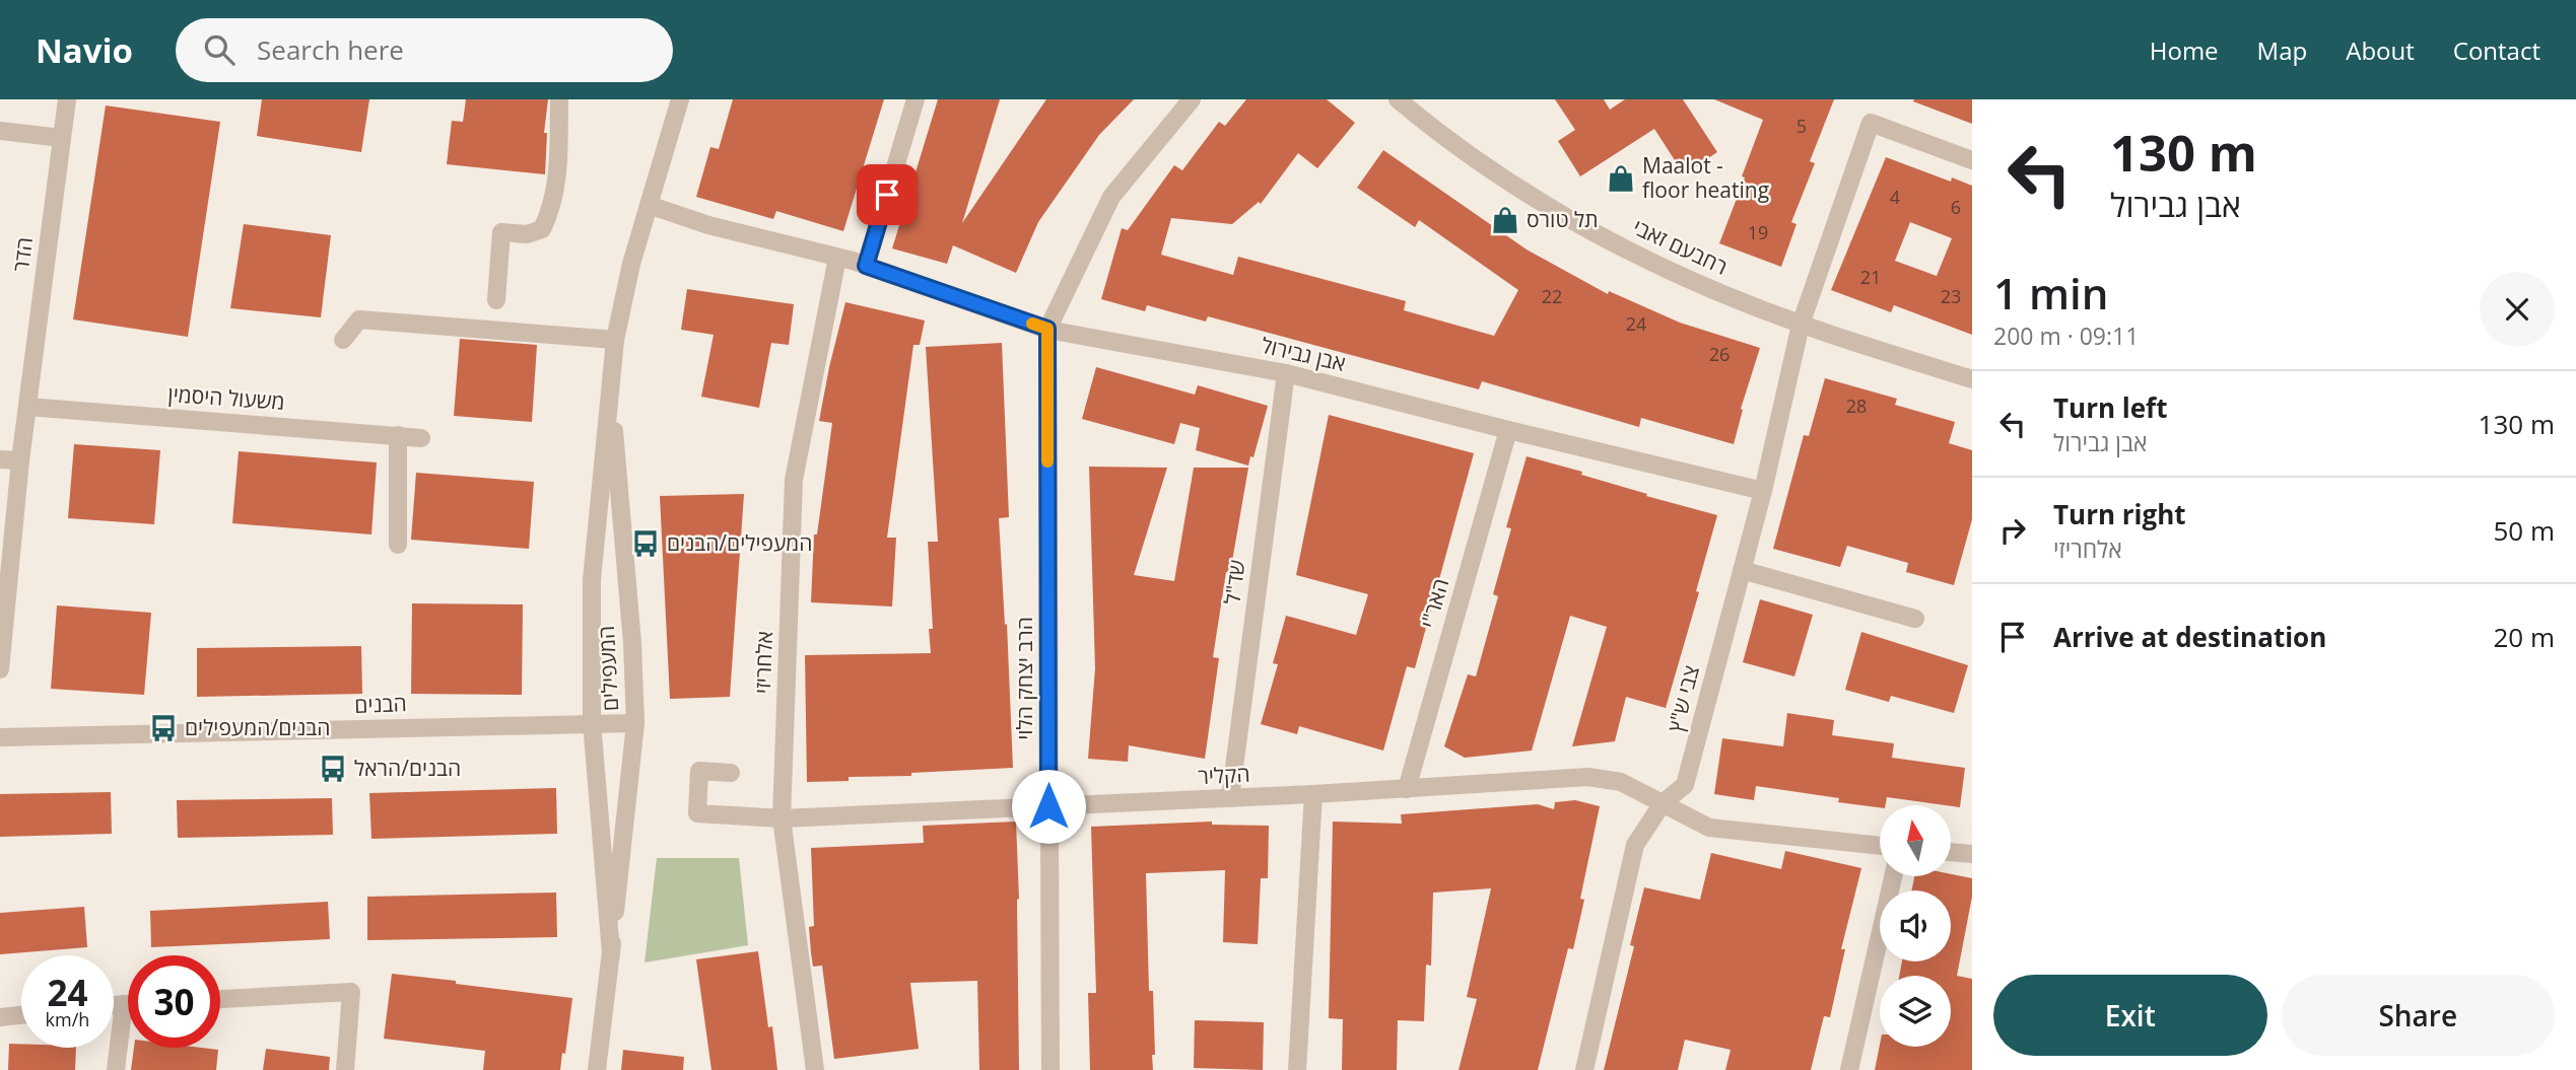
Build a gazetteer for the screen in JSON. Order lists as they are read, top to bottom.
{
  "streets": {
    "street": [
      "רחבעם זאבי",
      "הדר",
      "אבן גבירול",
      "משעול היסמין",
      "שד\"ל",
      "האר\"י",
      "אלחריזי",
      "המעפילים",
      "הרב יצחק הלוי",
      "צבי ש\"ץ",
      "הבנים",
      "הקליר"
    ]
  },
  "crossings": [
    ["רחבעם זאבי", "צבי ש\"ץ"],
    ["הדר", "משעול היסמין"],
    ["אבן גבירול", "שד\"ל"],
    ["אבן גבירול", "האר\"י"],
    ["אבן גבירול", "אלחריזי"],
    ["אבן גבירול", "המעפילים"],
    ["אבן גבירול", "הרב יצחק הלוי"],
    ["אבן גבירול", "צבי ש\"ץ"],
    ["שד\"ל", "הקליר"],
    ["האר\"י", "הקליר"],
    ["אלחריזי", "הקליר"],
    ["המעפילים", "הבנים"],
    ["הרב יצחק הלוי", "הקליר"],
    ["צבי ש\"ץ", "הקליר"]
  ],
  "places": {
    "shop": ["Maalot - floor heating", "תל טורס"],
    "bus stop": ["המעפילים/הבנים", "הבנים/המעפילים", "הבנים/הראל"]
  },
  "house_numbers": [
    "5",
    "4",
    "6",
    "19",
    "21",
    "22",
    "23",
    "24",
    "26",
    "28"
  ],
  "north": "top",
  "page": {
    "header": "Navio",
    "search": "Search here",
    "nav": [
      "Home",
      "Map",
      "About",
      "Contact"
    ],
    "turn": ["130 m", "אבן גבירול"],
    "heading": ["1 min", "200 m · 09:11"],
    "list": [
      {
        "name": "Turn left",
        "note": "אבן גבירול",
        "value": "130 m"
      },
      {
        "name": "Turn right",
        "note": "אלחריזי",
        "value": "50 m"
      },
      {
        "name": "Arrive at destination",
        "value": "20 m"
      }
    ],
    "speed": "24 km/h",
    "limit": "30",
    "buttons": ["Exit", "Share"]
  }
}
